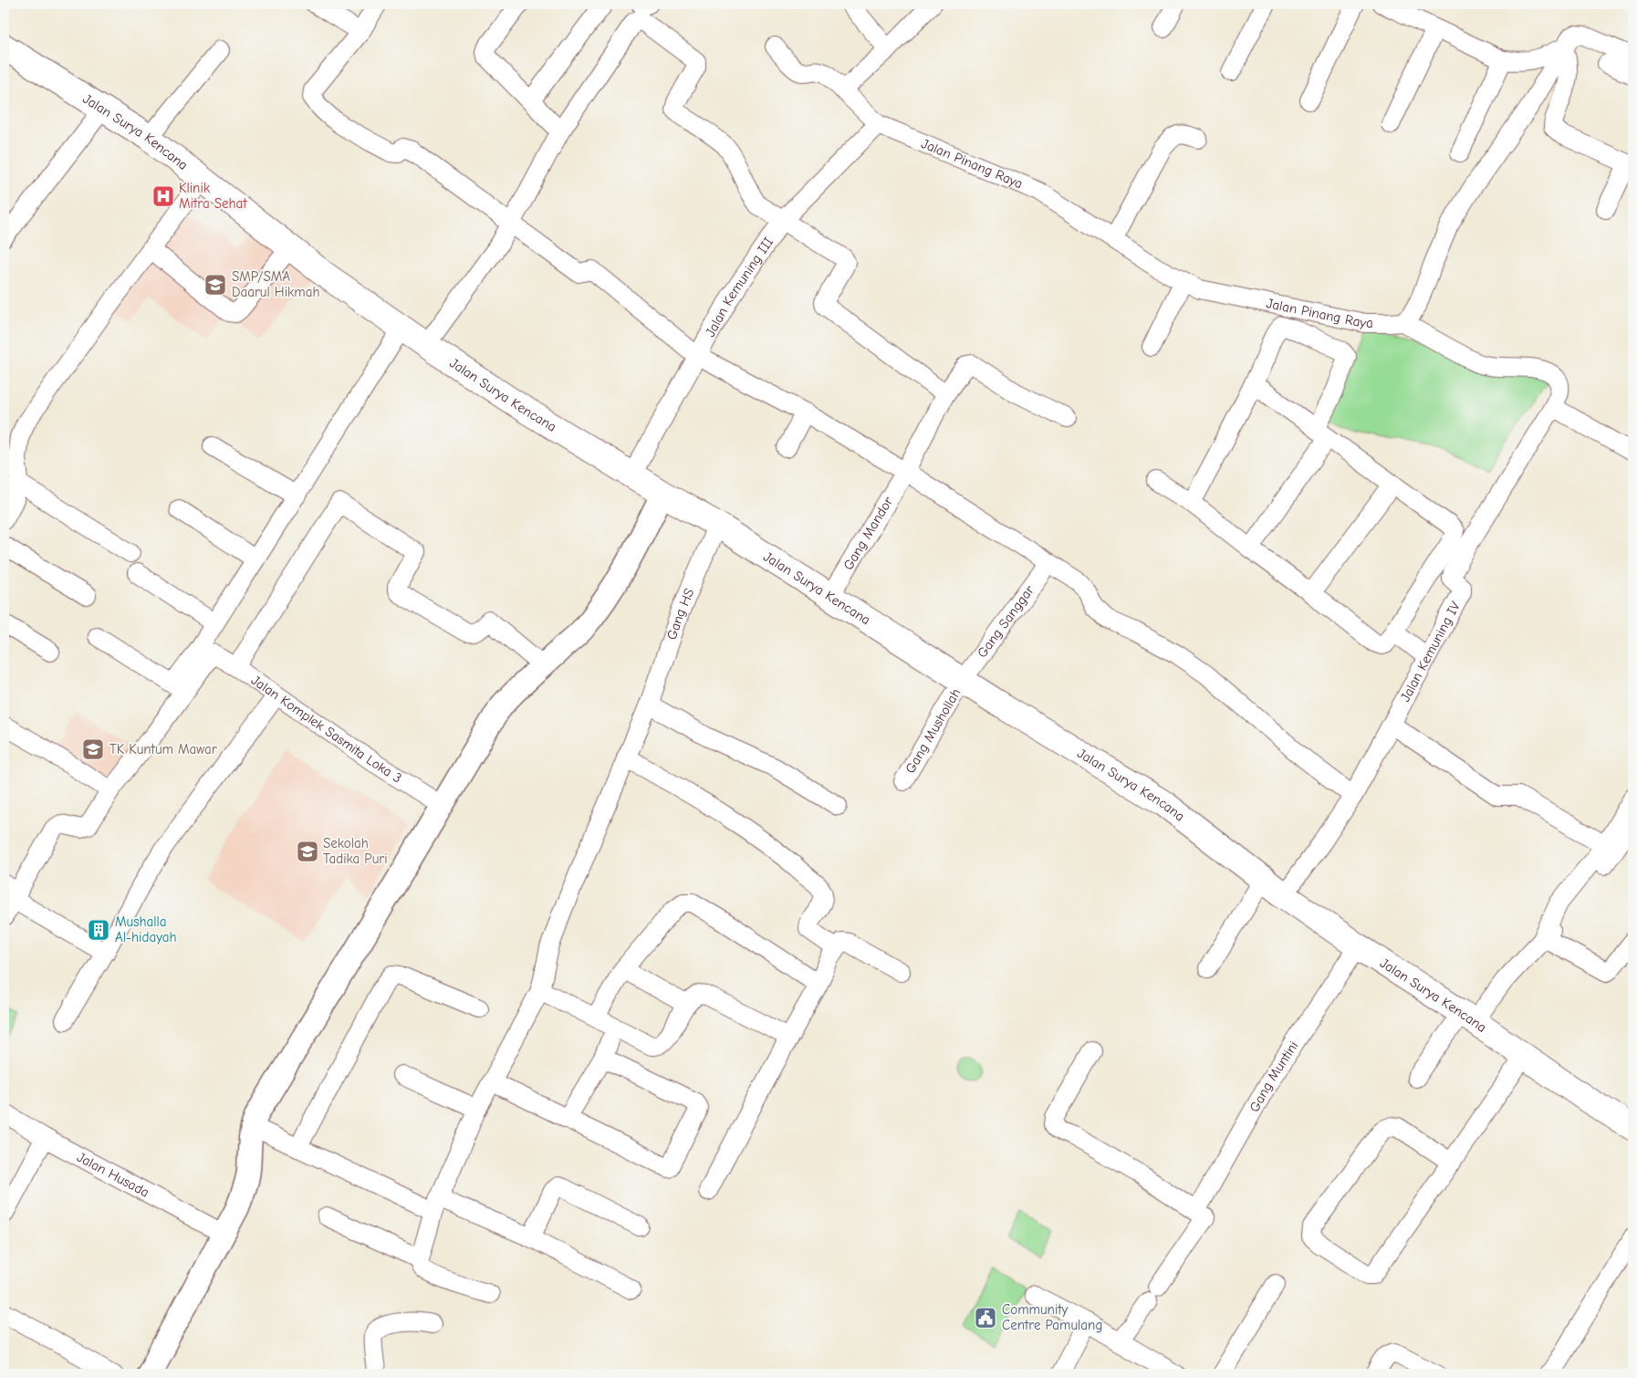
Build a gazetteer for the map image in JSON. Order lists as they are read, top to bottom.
{
  "streets": {
    "main road": ["Jalan Surya Kencana"],
    "street": [
      "Jalan Pinang Raya",
      "Jalan Kemuning III",
      "Gang Mandor",
      "Gang HS",
      "Gang Sanggar",
      "Jalan Kemuning IV",
      "Jalan Komplek Sasmita Loka 3",
      "Gang Mushollah",
      "Gang Muntini",
      "Jalan Husada"
    ]
  },
  "crossings": [
    ["Jalan Surya Kencana", "Jalan Kemuning III"],
    ["Jalan Surya Kencana", "Gang Mandor"],
    ["Jalan Surya Kencana", "Gang HS"],
    ["Jalan Surya Kencana", "Gang Sanggar"],
    ["Jalan Surya Kencana", "Jalan Kemuning IV"],
    ["Jalan Surya Kencana", "Gang Mushollah"],
    ["Jalan Surya Kencana", "Gang Muntini"],
    ["Jalan Pinang Raya", "Jalan Kemuning III"],
    ["Gang Sanggar", "Gang Mushollah"]
  ],
  "places": {
    "hospital": ["Klinik Mitra Sehat"],
    "school or university": ["SMP/SMA Daarul Hikmah", "TK Kuntum Mawar", "Sekolah Tadika Puri"],
    "building": ["Mushalla Al-hidayah"],
    "public building": ["Community Centre Pamulang"]
  }
}
